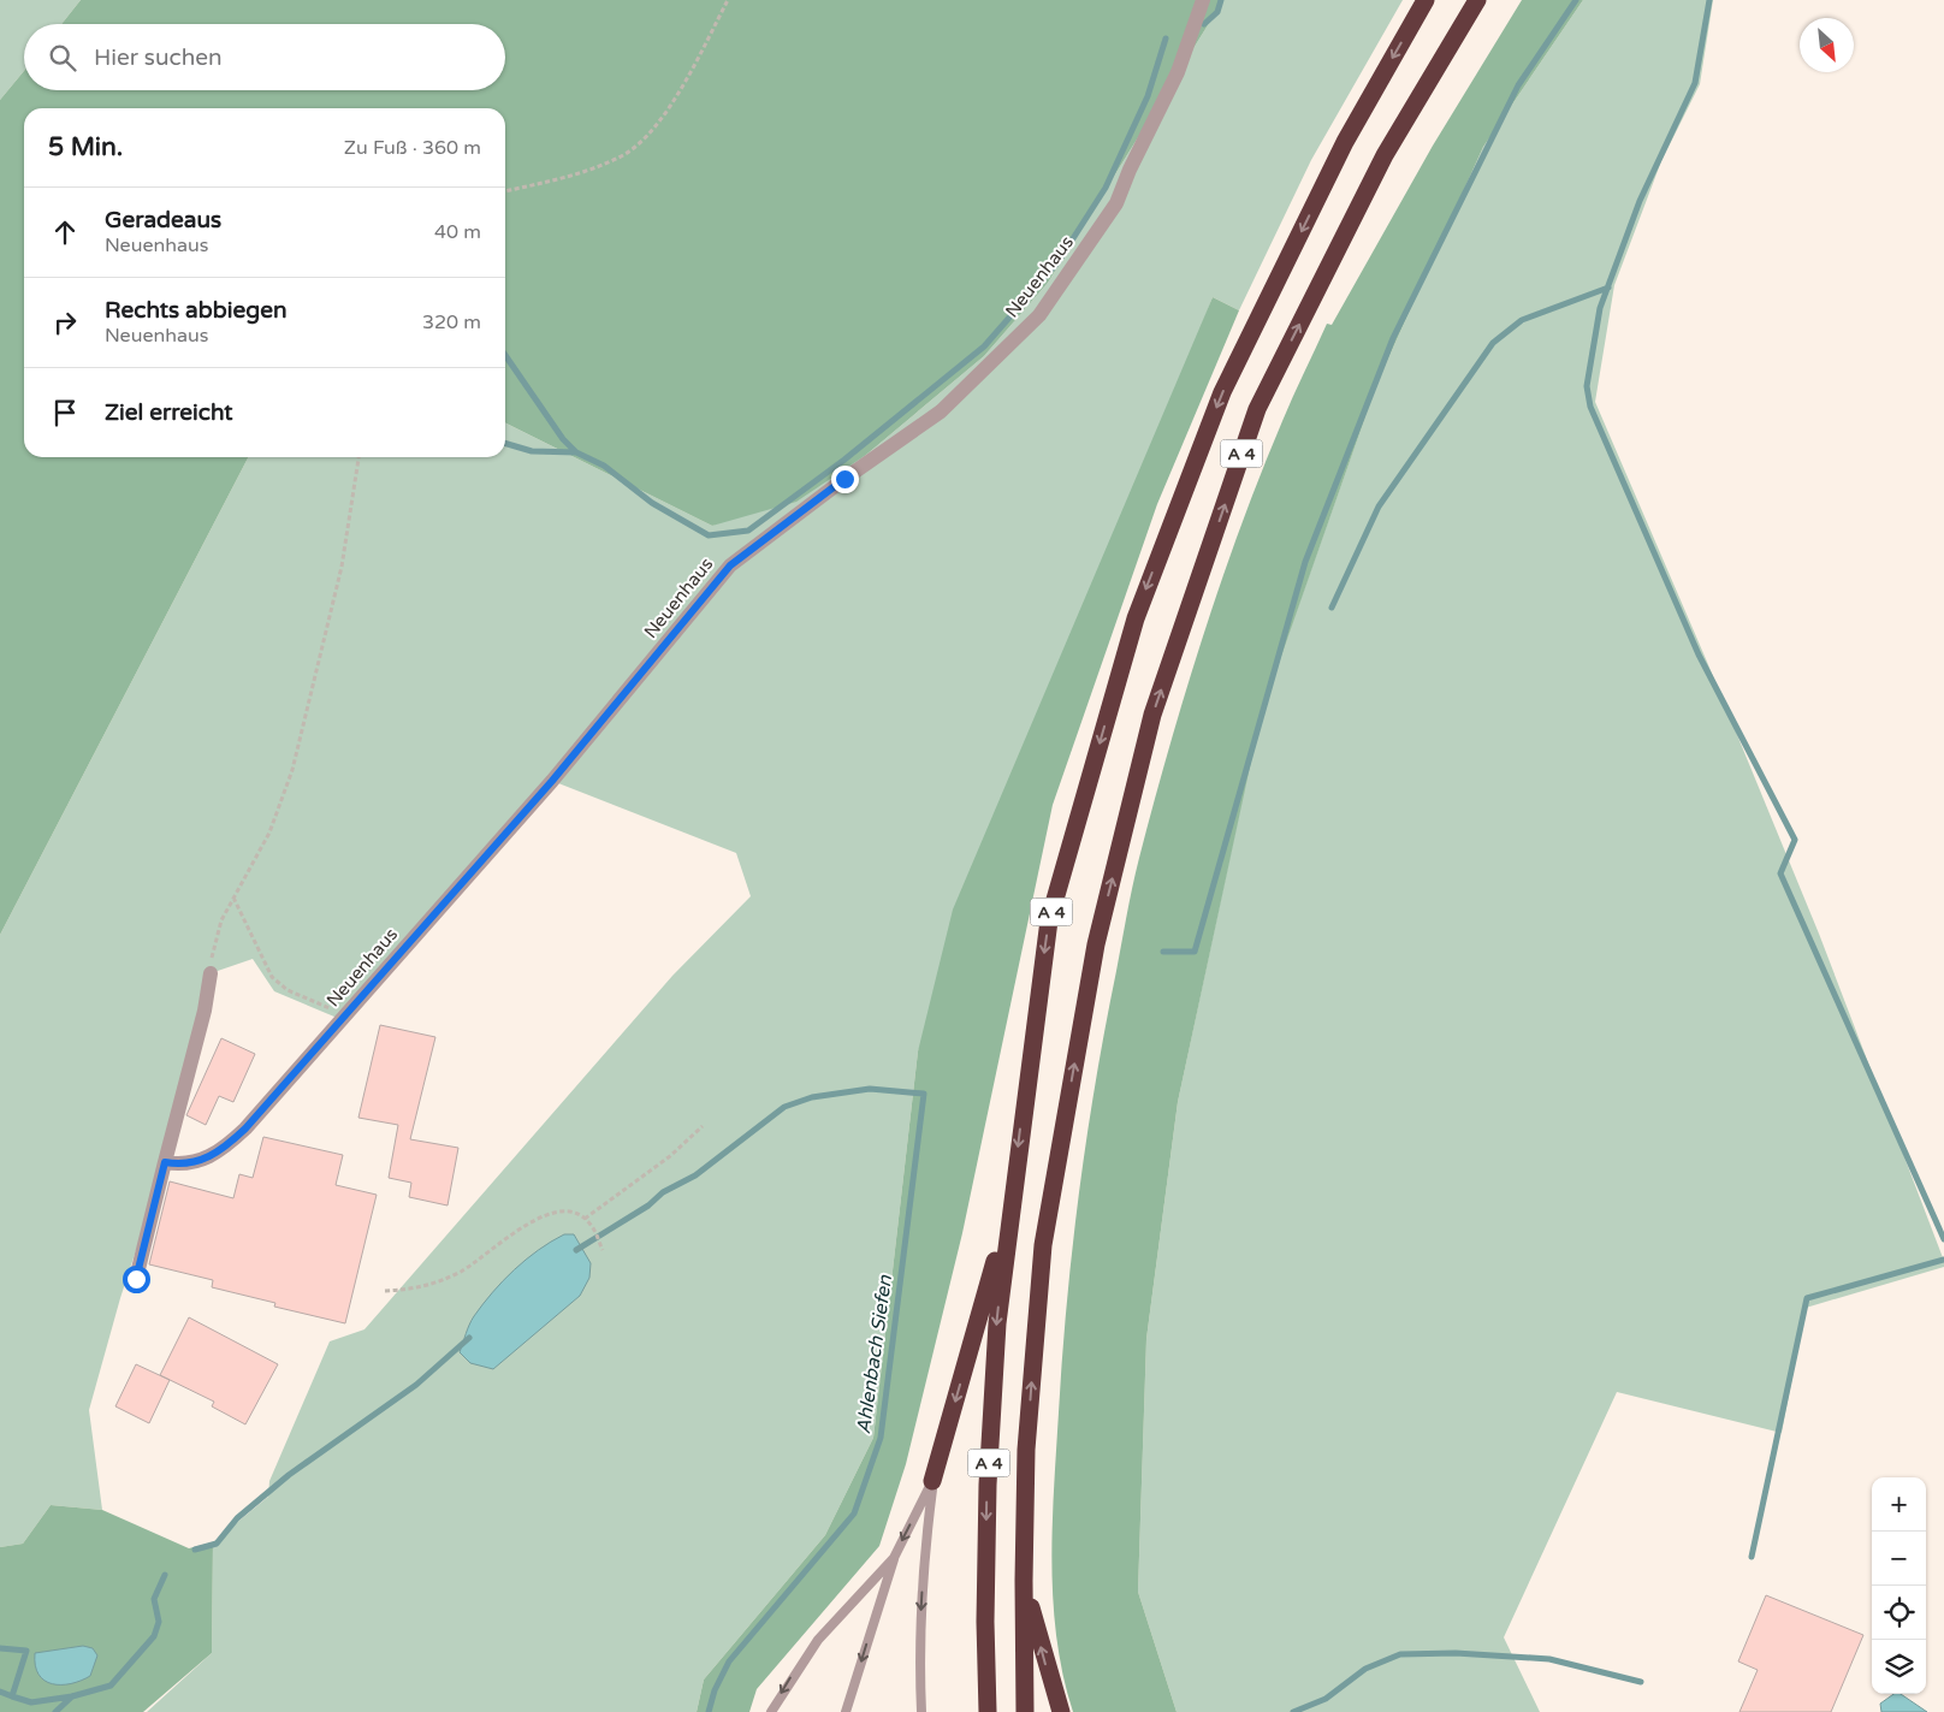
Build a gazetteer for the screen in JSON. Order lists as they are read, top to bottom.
{
  "streets": {
    "highway": ["A 4"],
    "street": ["Neuenhaus"]
  },
  "water": ["Ahlenbach Siefen"],
  "north": "bottom right",
  "page": {
    "search": "Hier suchen",
    "heading": ["5 Min.", "Zu Fuß · 360 m"],
    "list": [
      ["Geradeaus", "Neuenhaus", "40 m"],
      ["Rechts abbiegen", "Neuenhaus", "320 m"],
      "Ziel erreicht"
    ],
    "map_buttons": ["+", "−"]
  }
}
